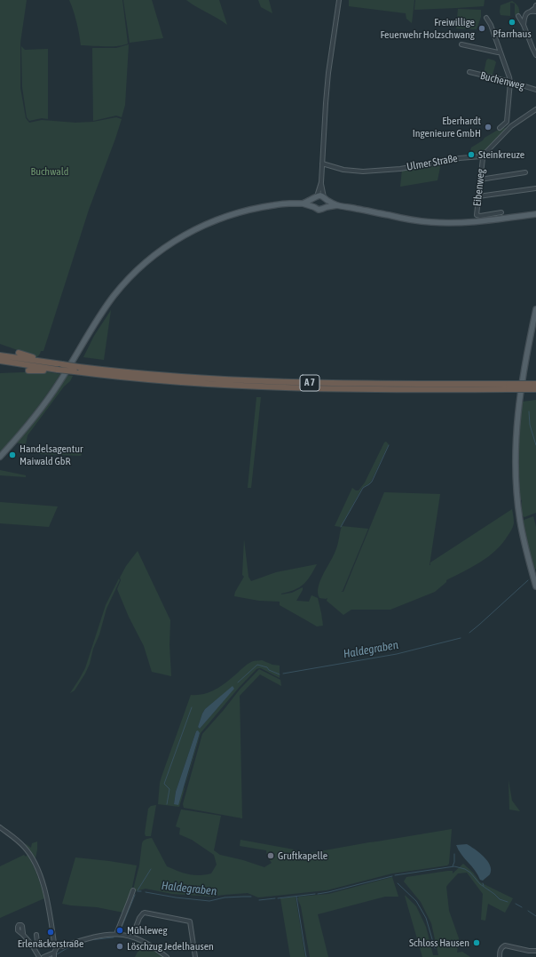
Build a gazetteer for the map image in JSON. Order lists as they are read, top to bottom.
{
  "streets": {
    "highway": ["A 7"],
    "street": ["Buchenweg", "Ulmer Straße", "Eibenweg"]
  },
  "crossings": [
    ["Ulmer Straße", "Eibenweg"]
  ],
  "water": ["Haldegraben"],
  "parks": ["Buchwald"],
  "places": [
    "Pfarrhaus",
    "Freiwillige Feuerwehr Holzschwang",
    "Eberhardt Ingenieure GmbH",
    "Steinkreuze",
    "Handelsagentur Maiwald GbR",
    "Gruftkapelle",
    "Mühleweg",
    "Erlenäckerstraße",
    "Schloss Hausen",
    "Löschzug Jedelhausen"
  ]
}
